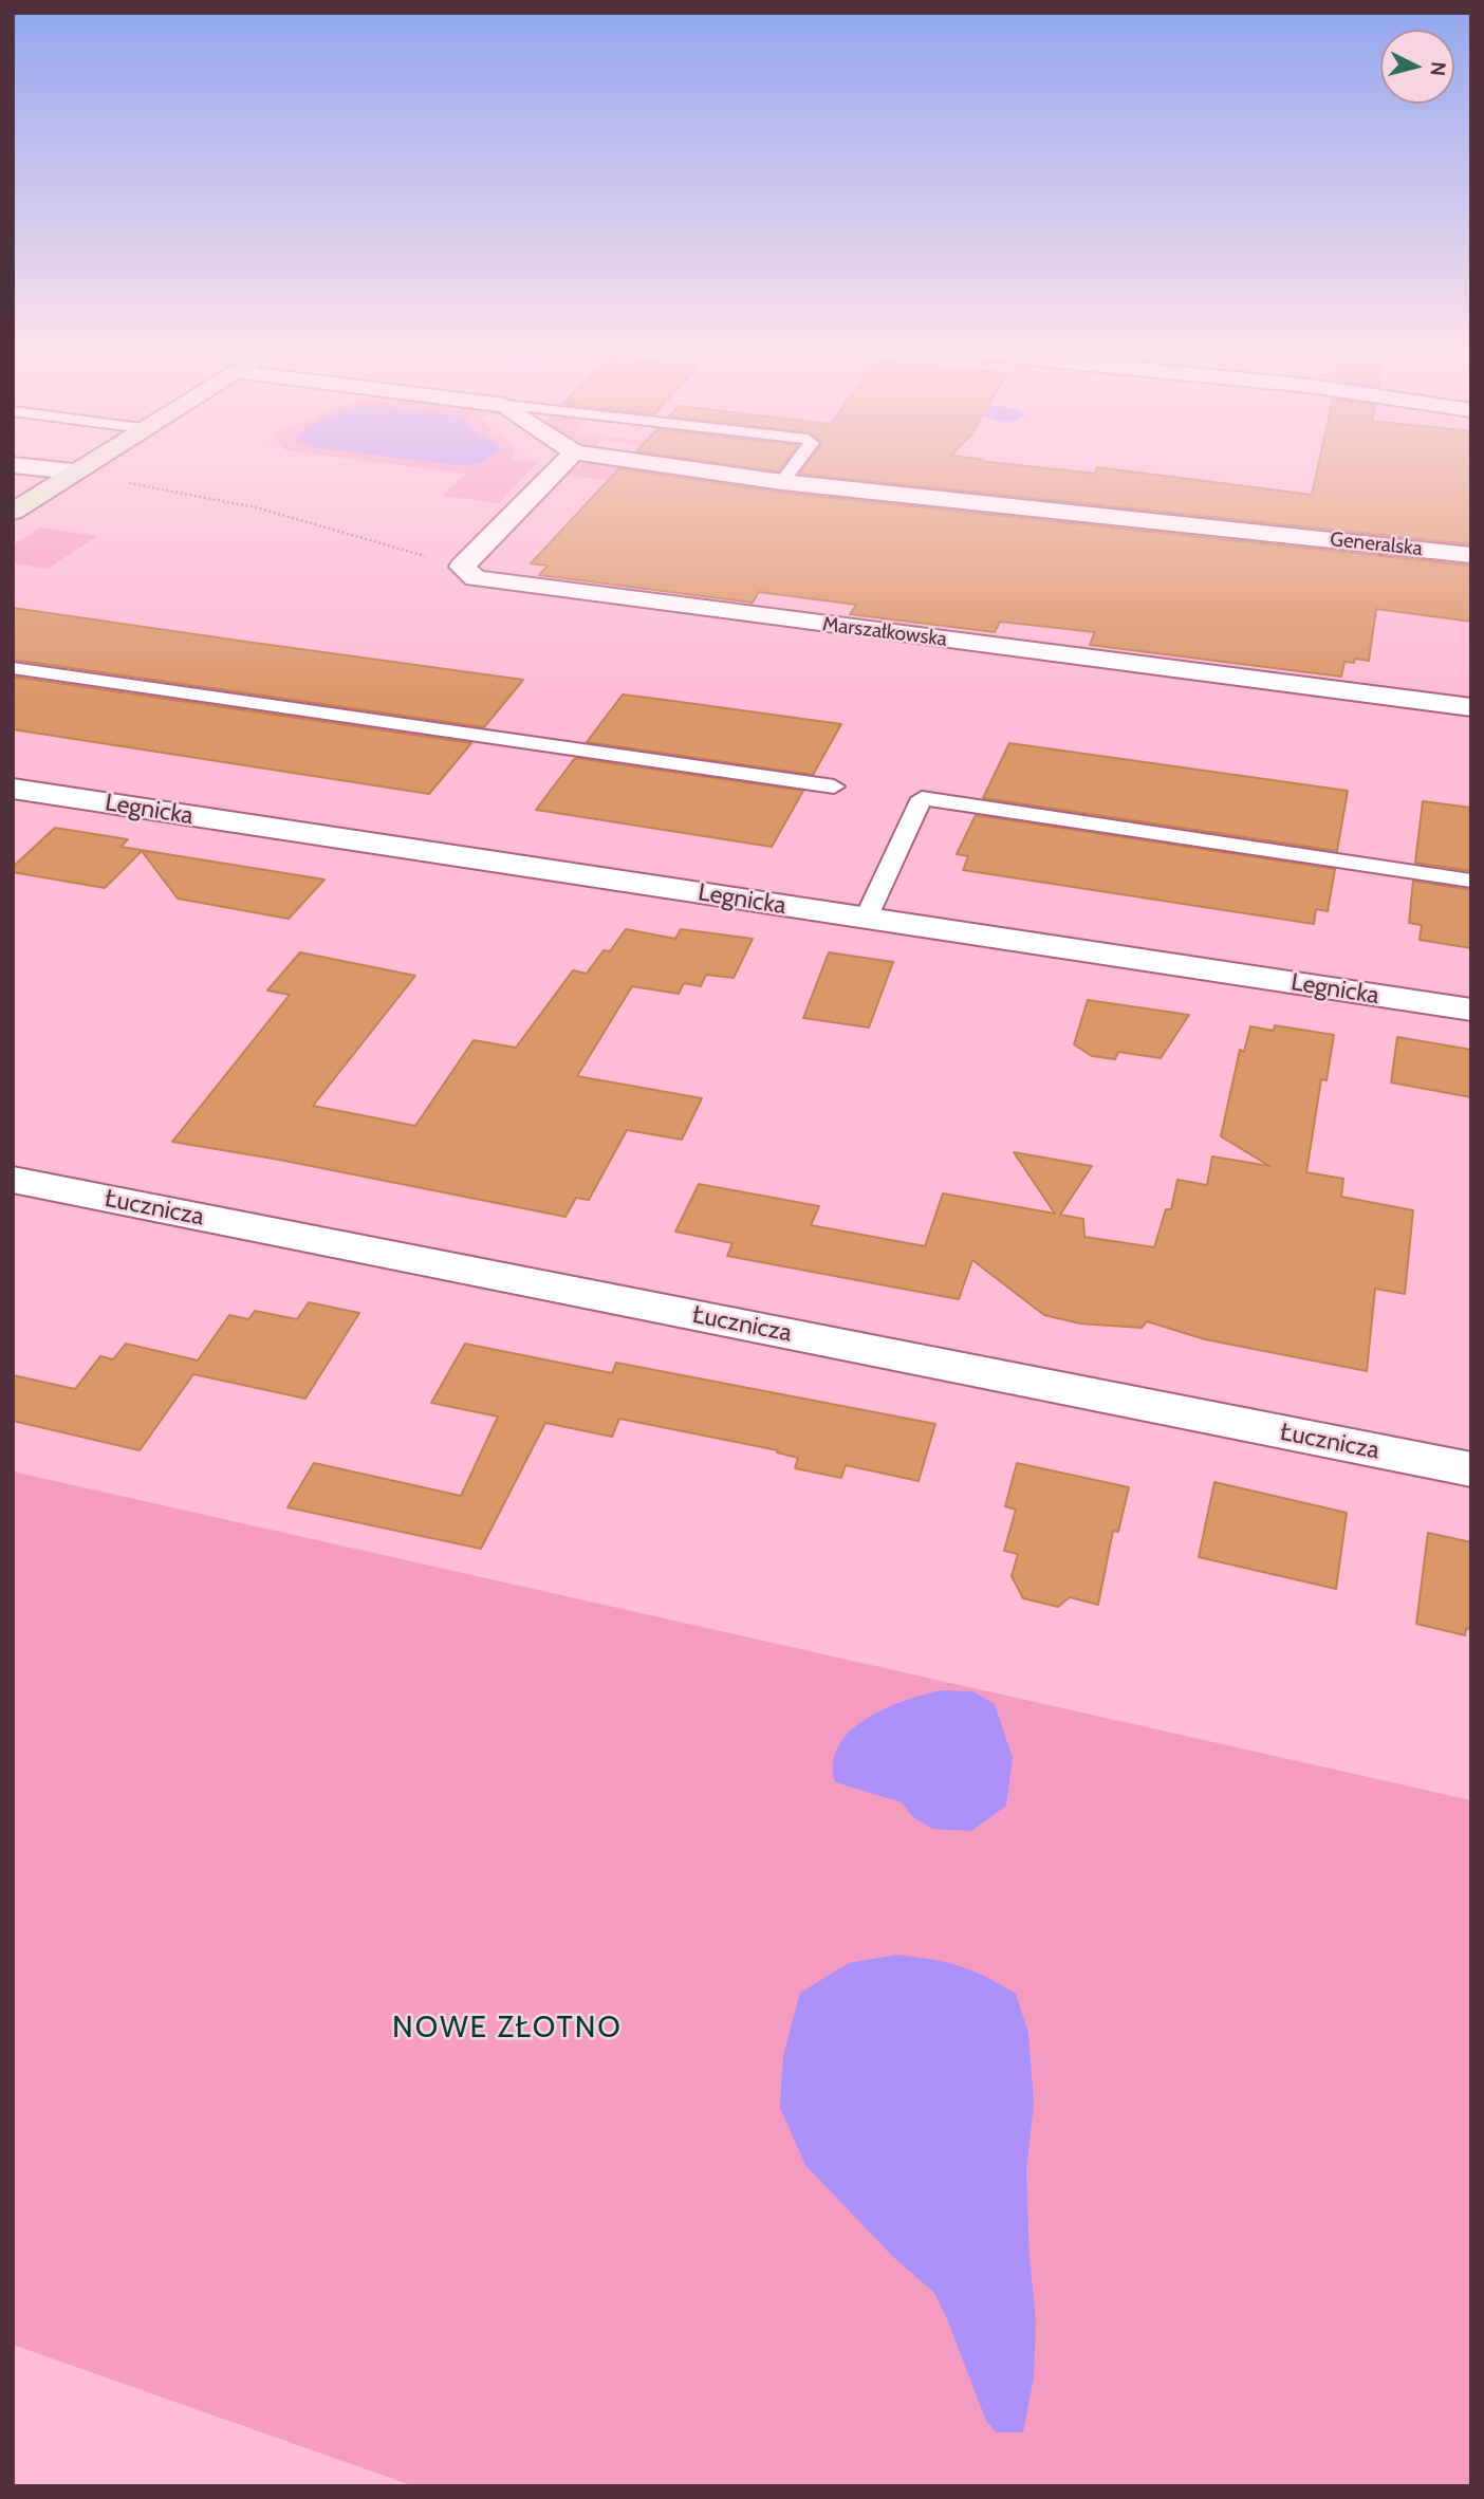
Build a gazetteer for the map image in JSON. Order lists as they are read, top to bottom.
{
  "streets": {
    "street": [
      "Generalska",
      "Marszałkowska",
      "Legnicka",
      "Łucznicza"
    ]
  },
  "districts": ["NOWE ZŁOTNO"],
  "north": "right"
}
